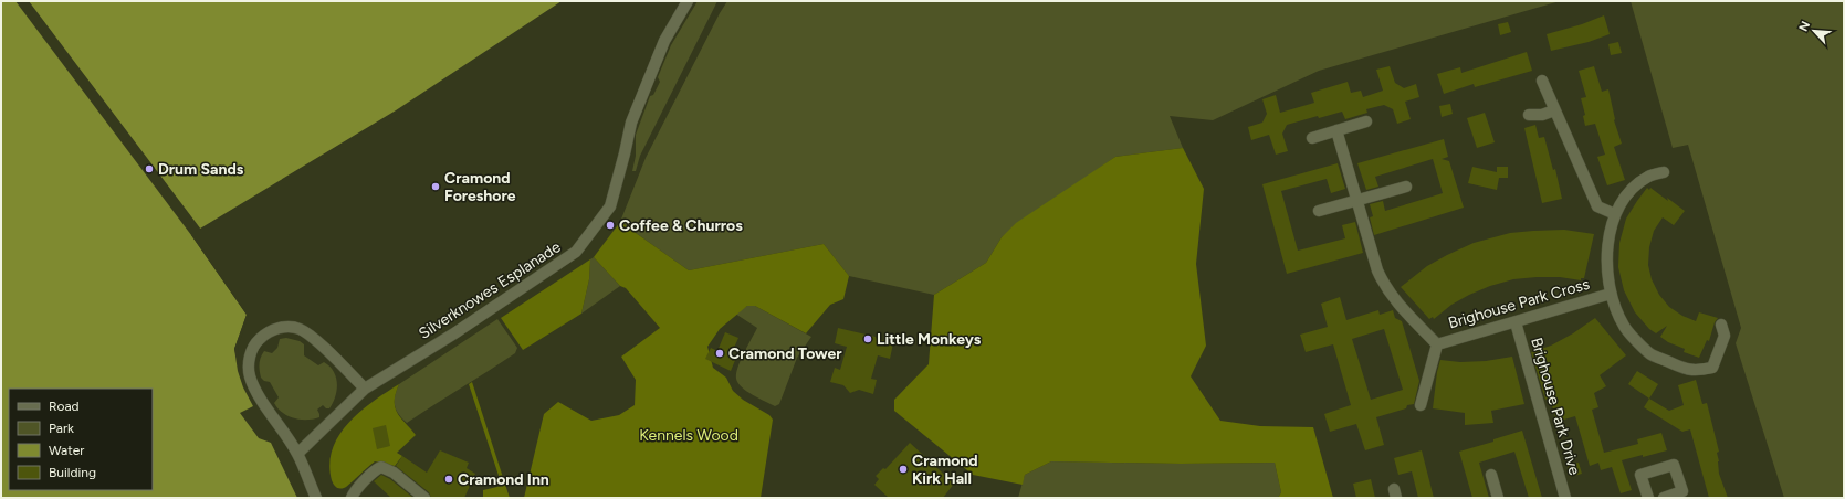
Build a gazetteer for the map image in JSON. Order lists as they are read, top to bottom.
{
  "streets": {
    "street": ["Silverknowes Esplanade", "Brighouse Park Cross", "Brighouse Park Drive"]
  },
  "crossings": [
    ["Brighouse Park Cross", "Brighouse Park Drive"]
  ],
  "parks": ["Kennels Wood"],
  "places": [
    "Drum Sands",
    "Cramond Foreshore",
    "Coffee & Churros",
    "Little Monkeys",
    "Cramond Tower",
    "Cramond Kirk Hall",
    "Cramond Inn"
  ],
  "legend": [
    "Road",
    "Park",
    "Water",
    "Building"
  ],
  "north": "top left"
}
